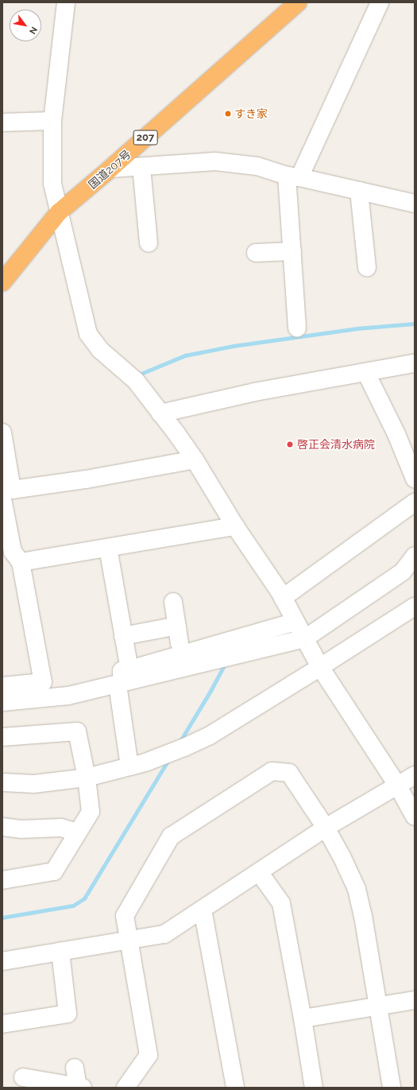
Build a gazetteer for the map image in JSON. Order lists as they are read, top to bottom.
{
  "streets": {
    "highway": ["207", "国道207号"]
  },
  "places": ["すき家", "啓正会清水病院"],
  "north": "bottom right"
}
